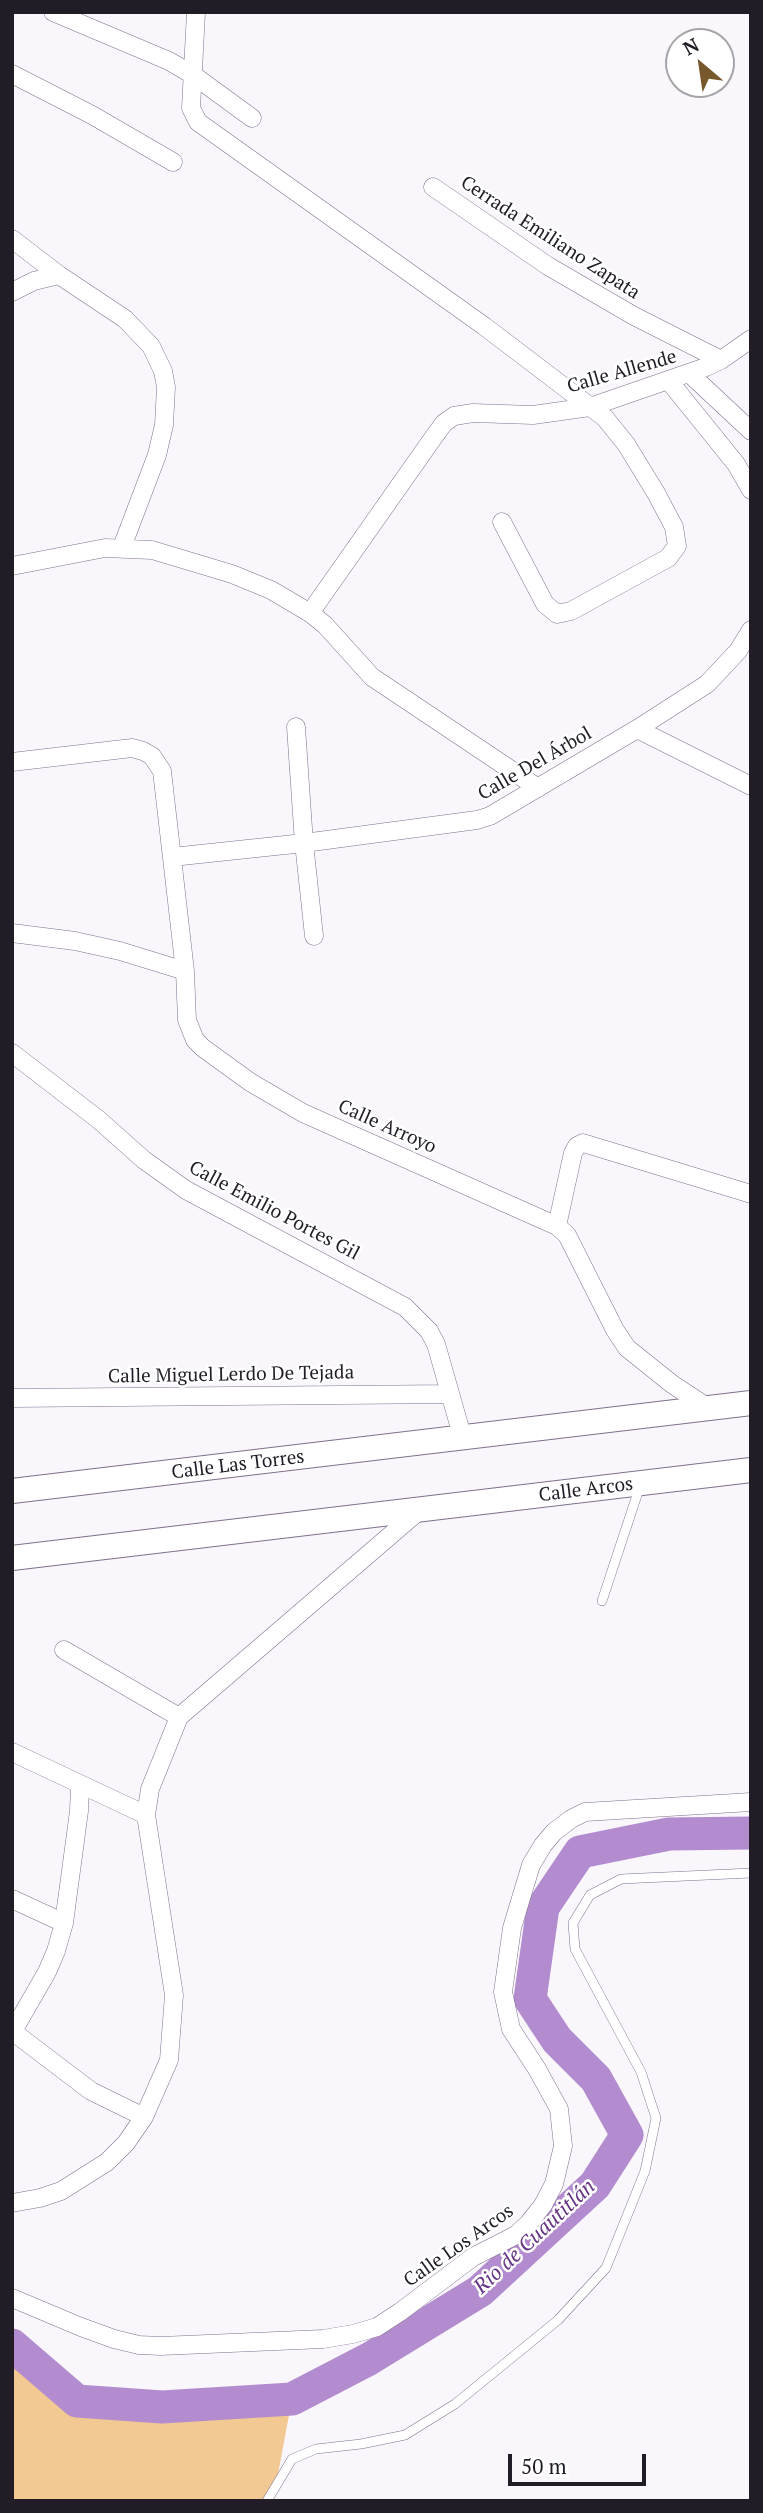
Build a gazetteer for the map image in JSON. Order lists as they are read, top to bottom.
{
  "streets": {
    "main road": ["Calle Las Torres", "Calle Arcos"],
    "street": [
      "Cerrada Emiliano Zapata",
      "Calle Allende",
      "Calle Del Árbol",
      "Calle Arroyo",
      "Calle Emilio Portes Gil",
      "Calle Miguel Lerdo De Tejada",
      "Calle Los Arcos"
    ]
  },
  "crossings": [
    ["Cerrada Emiliano Zapata", "Calle Allende"],
    ["Calle Del Árbol", "Calle Arroyo"],
    ["Calle Emilio Portes Gil", "Calle Miguel Lerdo De Tejada"],
    ["Calle Emilio Portes Gil", "Calle Las Torres"]
  ],
  "water": ["Rio de Cuautitlán"],
  "scale_bar": "50 m",
  "north": "top left"
}
